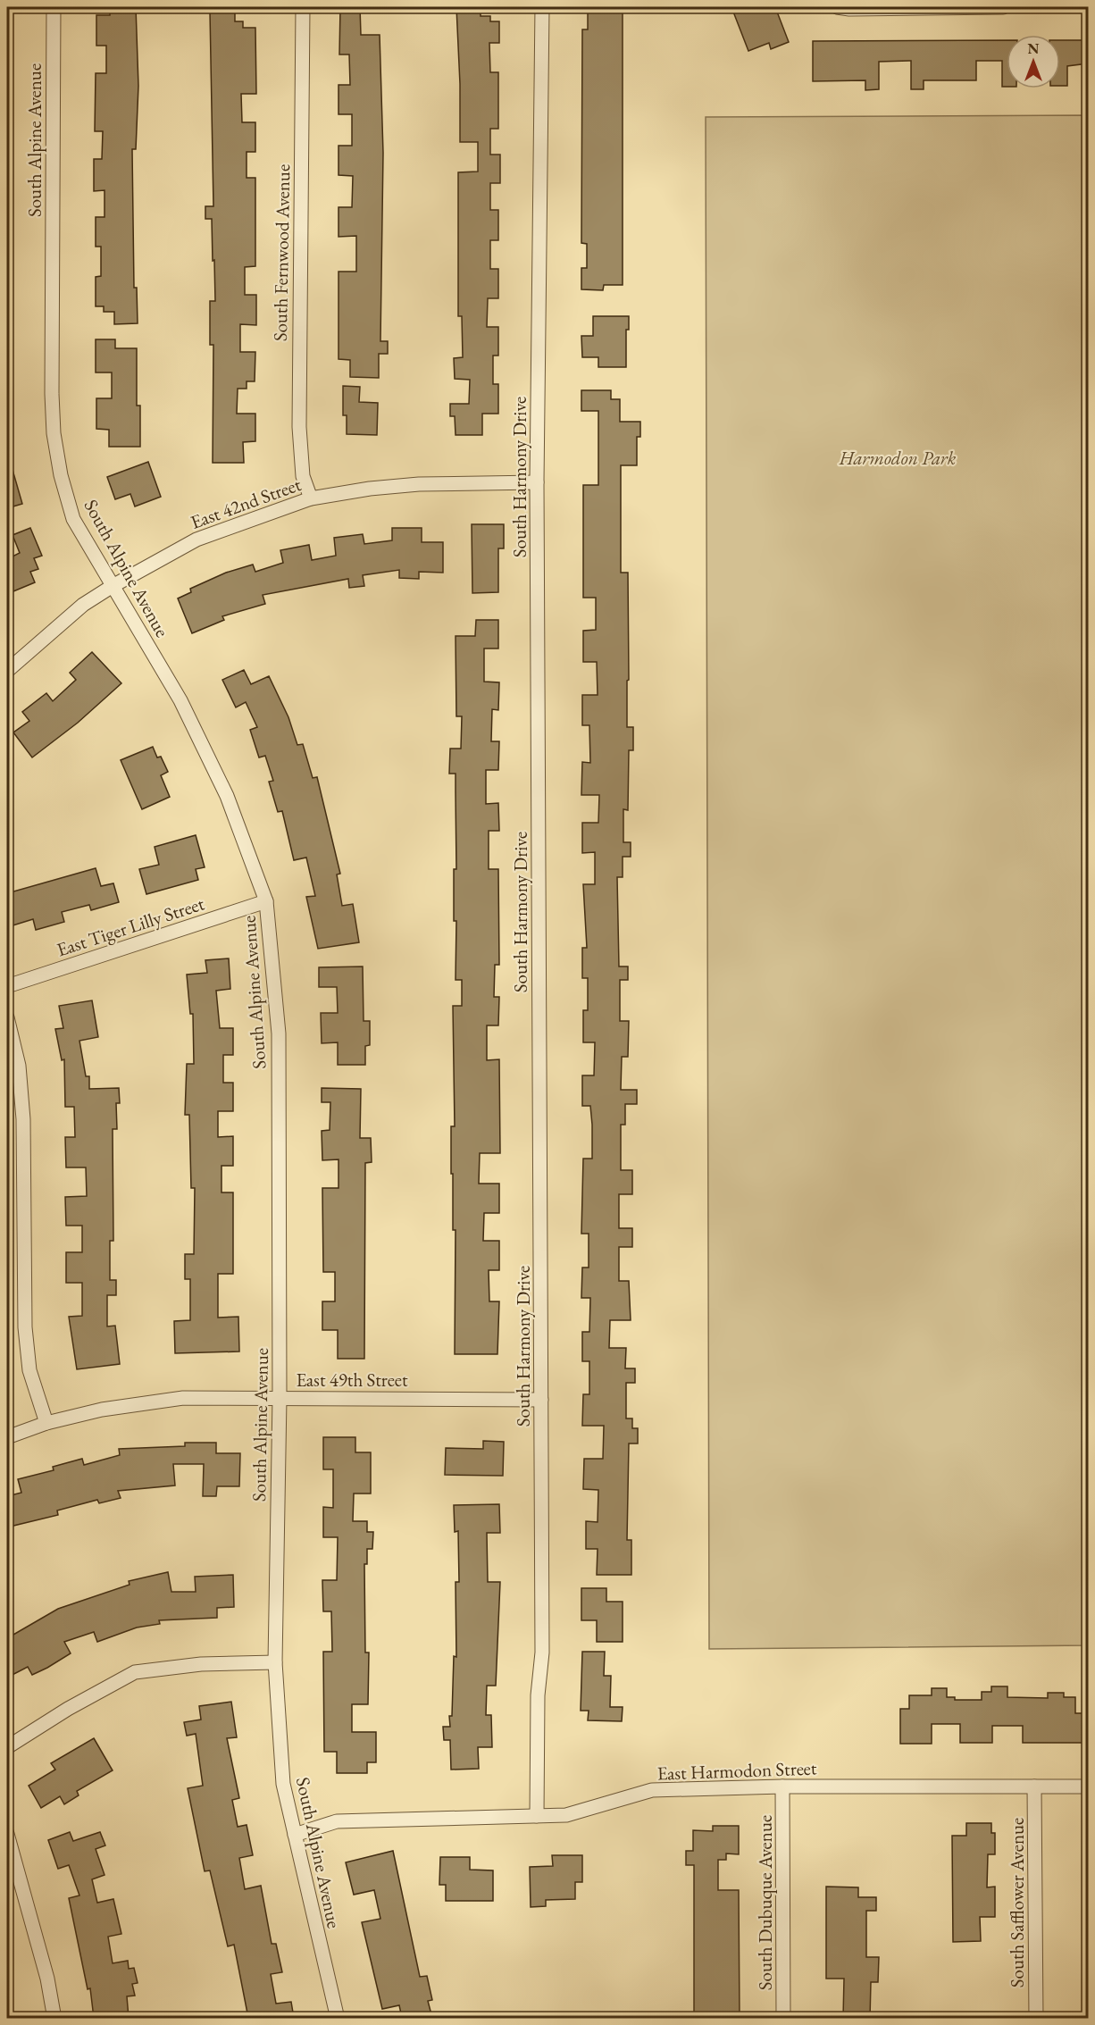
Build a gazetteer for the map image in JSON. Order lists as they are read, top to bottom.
{
  "streets": {
    "street": [
      "South Alpine Avenue",
      "South Fernwood Avenue",
      "South Harmony Drive",
      "East 42nd Street",
      "East Tiger Lilly Street",
      "East 49th Street",
      "East Harmodon Street",
      "South Dubuque Avenue",
      "South Safflower Avenue"
    ]
  },
  "crossings": [
    ["South Alpine Avenue", "East 42nd Street"],
    ["South Alpine Avenue", "East Tiger Lilly Street"],
    ["South Alpine Avenue", "East 49th Street"],
    ["South Alpine Avenue", "East Harmodon Street"],
    ["South Fernwood Avenue", "East 42nd Street"],
    ["South Harmony Drive", "East 42nd Street"],
    ["South Harmony Drive", "East 49th Street"],
    ["South Harmony Drive", "East Harmodon Street"],
    ["East Harmodon Street", "South Dubuque Avenue"],
    ["East Harmodon Street", "South Safflower Avenue"]
  ],
  "parks": ["Harmodon Park"],
  "north": "top"
}
